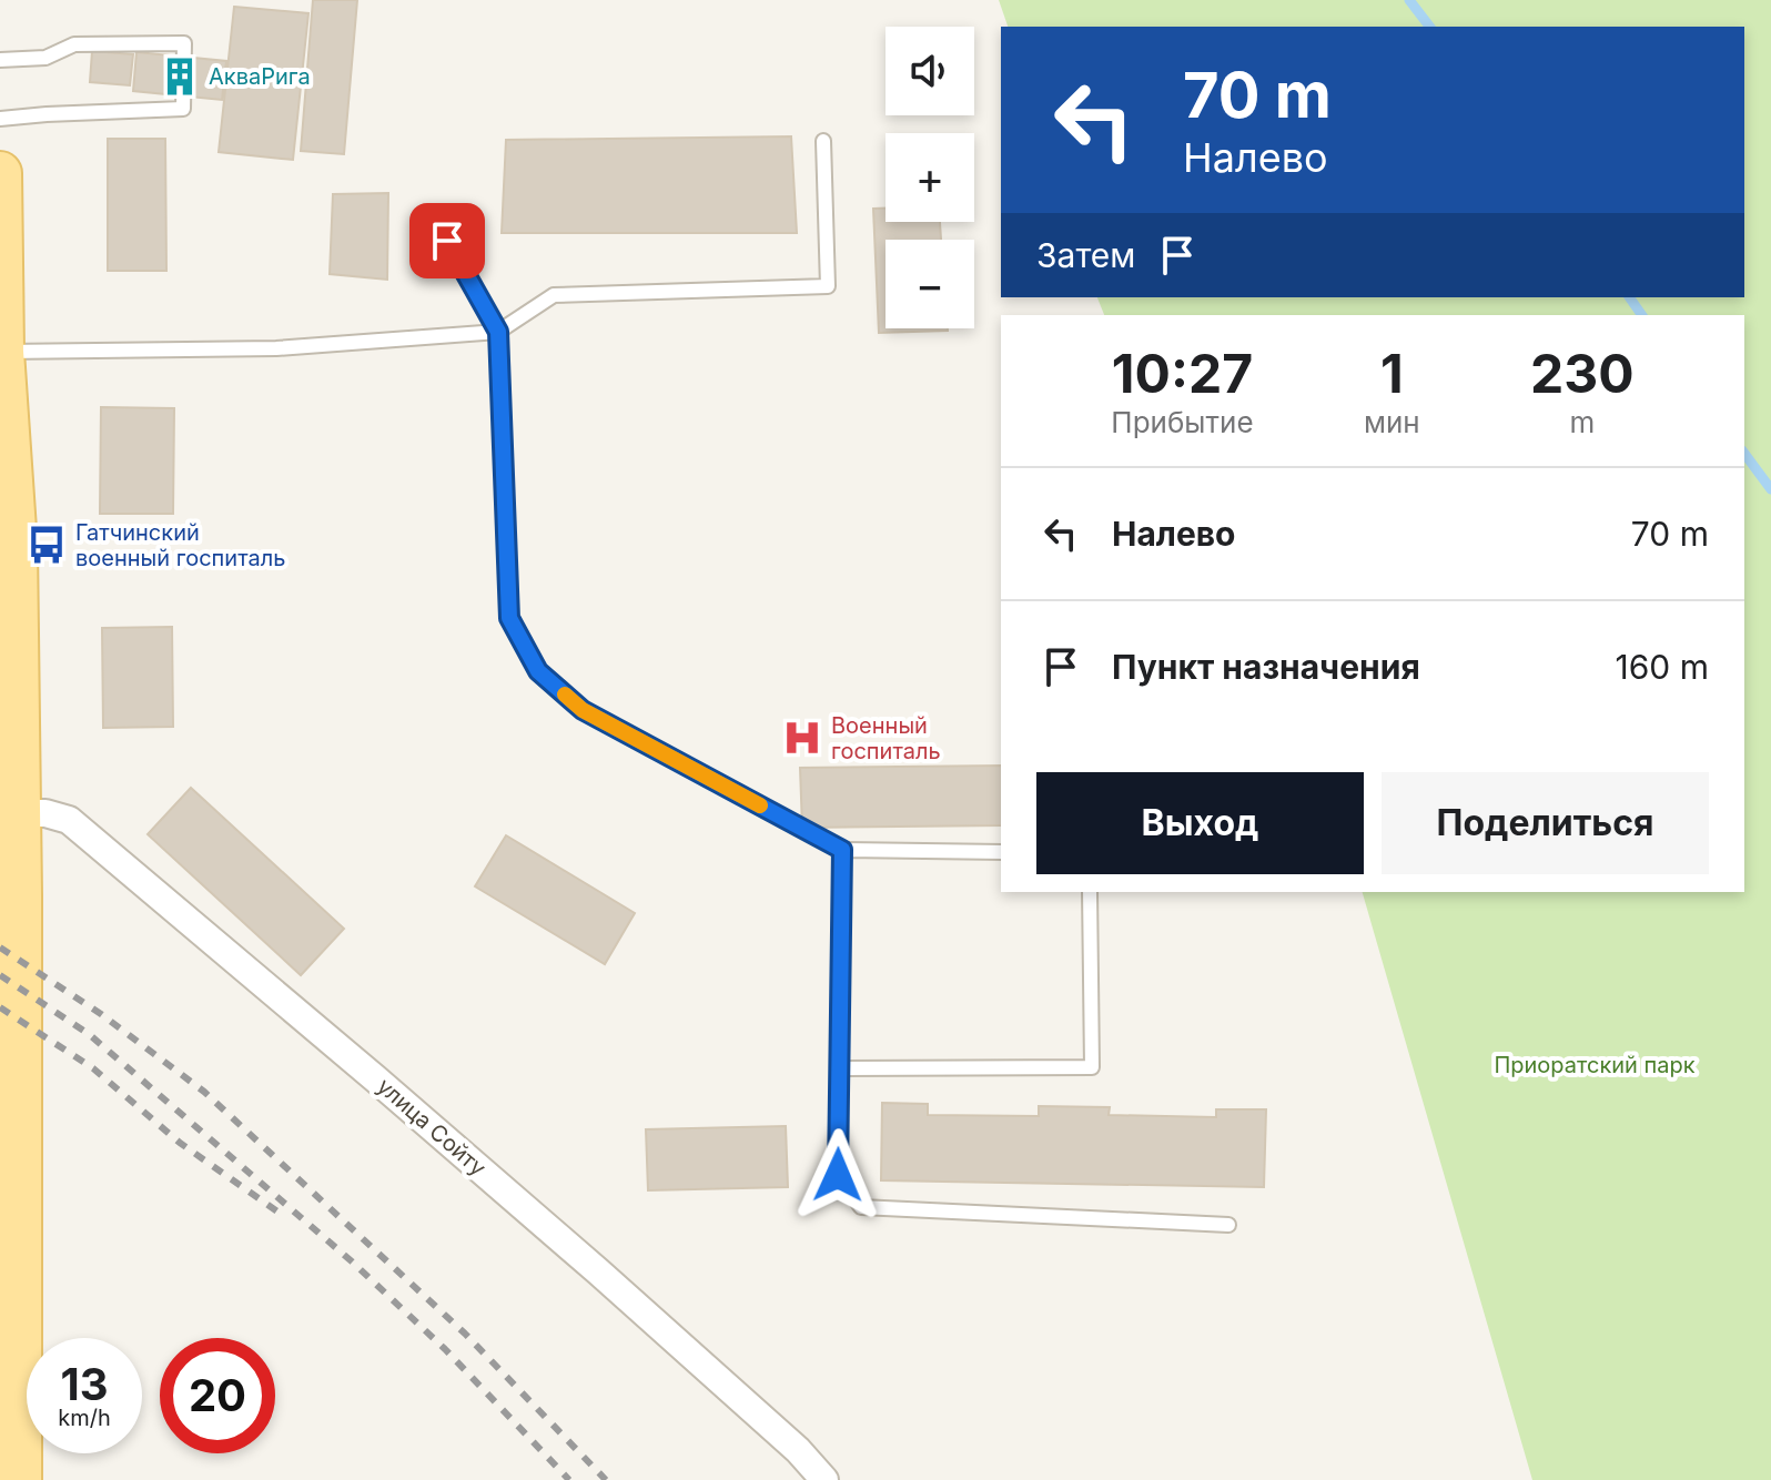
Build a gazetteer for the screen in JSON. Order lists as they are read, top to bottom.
{
  "streets": {
    "street": ["улица Сойту"]
  },
  "parks": ["Приоратский парк"],
  "places": {
    "building": ["АкваРига"],
    "bus stop": ["Гатчинский военный госпиталь"],
    "hospital": ["Военный госпиталь"]
  },
  "page": {
    "map_buttons": ["+", "−"],
    "turn": ["70 m", "Налево"],
    "then": "Затем",
    "eta": [
      "10:27",
      "Прибытие",
      "1",
      "мин",
      "230",
      "m"
    ],
    "list": [
      {
        "name": "Налево",
        "value": "70 m"
      },
      {
        "name": "Пункт назначения",
        "value": "160 m"
      }
    ],
    "buttons": ["Выход", "Поделиться"],
    "speed": "13 km/h",
    "limit": "20"
  }
}
